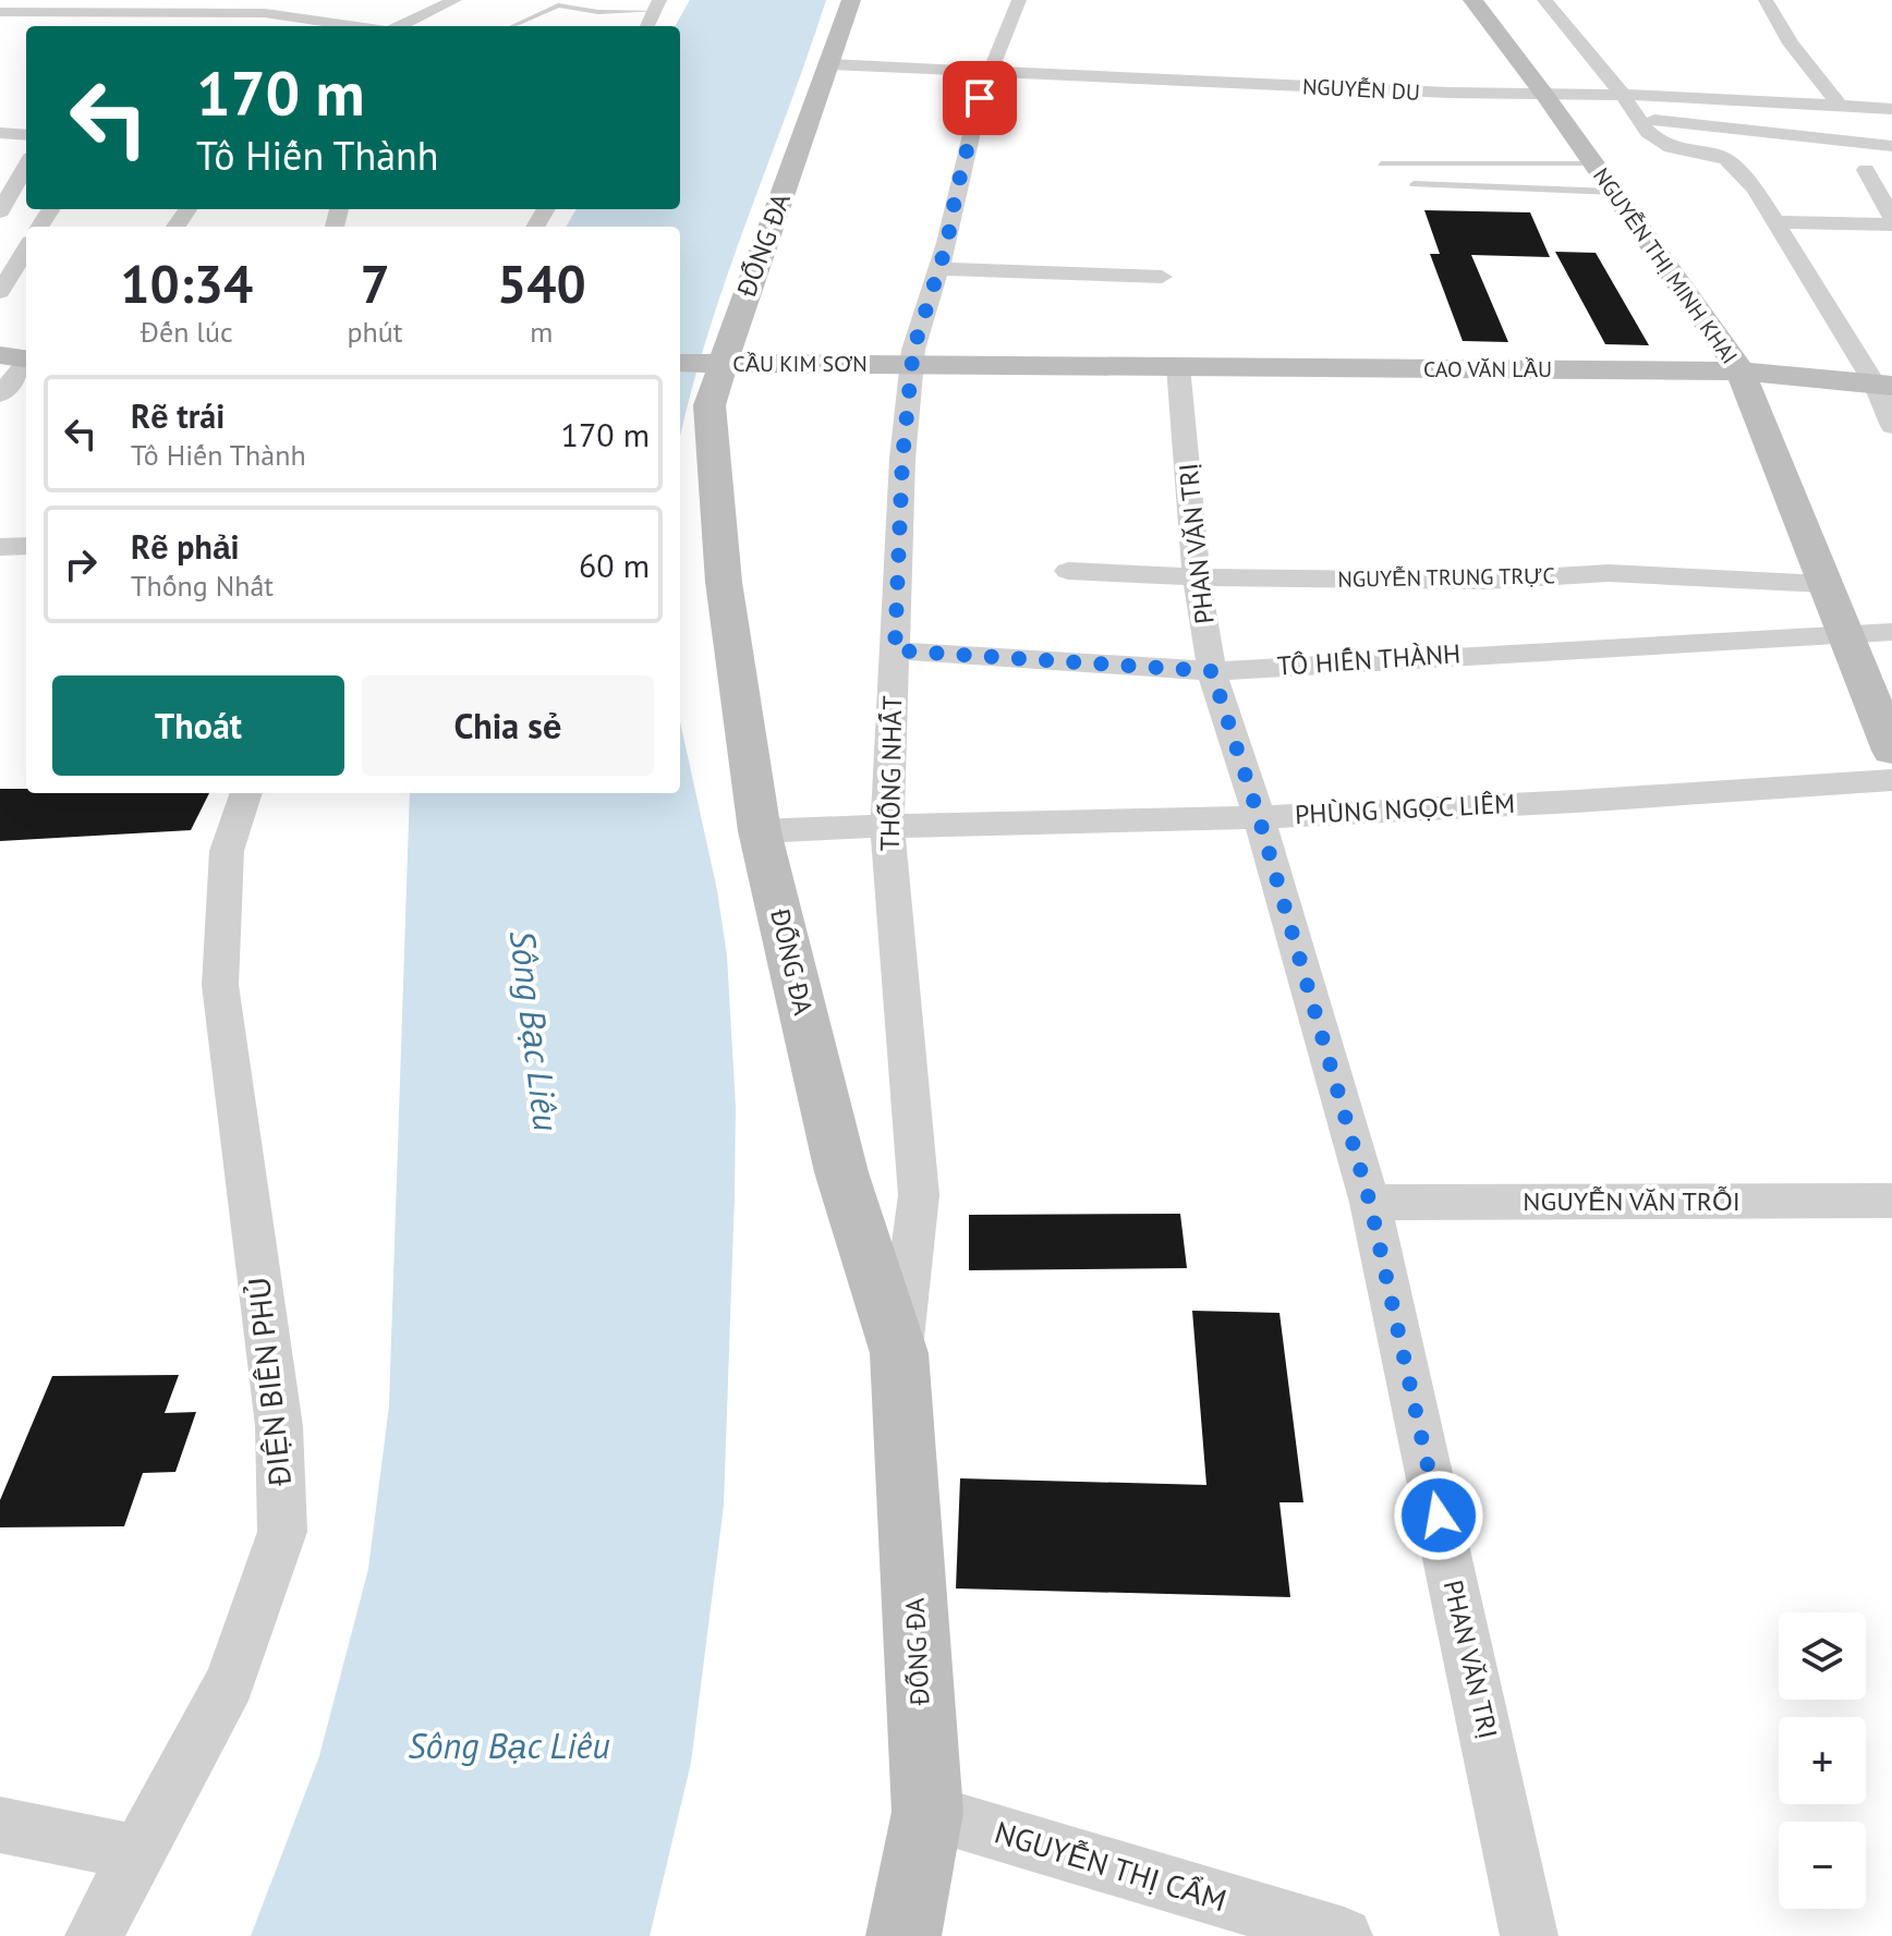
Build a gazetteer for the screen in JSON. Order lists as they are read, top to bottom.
{
  "streets": {
    "main road": [
      "ĐỐNG ĐA",
      "NGUYỄN THỊ MINH KHAI",
      "CẦU KIM SƠN",
      "CAO VĂN LẦU"
    ],
    "street": [
      "NGUYỄN DU",
      "PHAN VĂN TRỊ",
      "NGUYỄN TRUNG TRỰC",
      "TÔ HIẾN THÀNH",
      "THỐNG NHẤT",
      "PHÙNG NGỌC LIÊM",
      "NGUYỄN VĂN TRỖI",
      "ĐIỆN BIÊN PHỦ",
      "NGUYỄN THỊ CẨM"
    ]
  },
  "crossings": [
    ["NGUYỄN DU", "ĐỐNG ĐA"],
    ["NGUYỄN DU", "NGUYỄN THỊ MINH KHAI"],
    ["NGUYỄN DU", "THỐNG NHẤT"],
    ["ĐỐNG ĐA", "THỐNG NHẤT"],
    ["ĐỐNG ĐA", "PHÙNG NGỌC LIÊM"],
    ["ĐỐNG ĐA", "NGUYỄN THỊ CẨM"],
    ["NGUYỄN THỊ MINH KHAI", "CAO VĂN LẦU"],
    ["NGUYỄN THỊ MINH KHAI", "NGUYỄN TRUNG TRỰC"],
    ["NGUYỄN THỊ MINH KHAI", "TÔ HIẾN THÀNH"],
    ["CẦU KIM SƠN", "CAO VĂN LẦU"],
    ["CAO VĂN LẦU", "PHAN VĂN TRỊ"],
    ["PHAN VĂN TRỊ", "NGUYỄN TRUNG TRỰC"],
    ["PHAN VĂN TRỊ", "TÔ HIẾN THÀNH"],
    ["PHAN VĂN TRỊ", "PHÙNG NGỌC LIÊM"],
    ["PHAN VĂN TRỊ", "NGUYỄN VĂN TRỖI"],
    ["TÔ HIẾN THÀNH", "THỐNG NHẤT"],
    ["THỐNG NHẤT", "PHÙNG NGỌC LIÊM"]
  ],
  "water": ["Sông Bạc Liêu"],
  "page": {
    "turn": ["170 m", "Tô Hiến Thành"],
    "eta": [
      "10:34",
      "Đến lúc",
      "7",
      "phút",
      "540",
      "m"
    ],
    "list": [
      {
        "name": "Rẽ trái",
        "note": "Tô Hiến Thành",
        "value": "170 m"
      },
      {
        "name": "Rẽ phải",
        "note": "Thống Nhất",
        "value": "60 m"
      }
    ],
    "buttons": ["Thoát", "Chia sẻ"],
    "map_buttons": ["+", "−"]
  }
}
